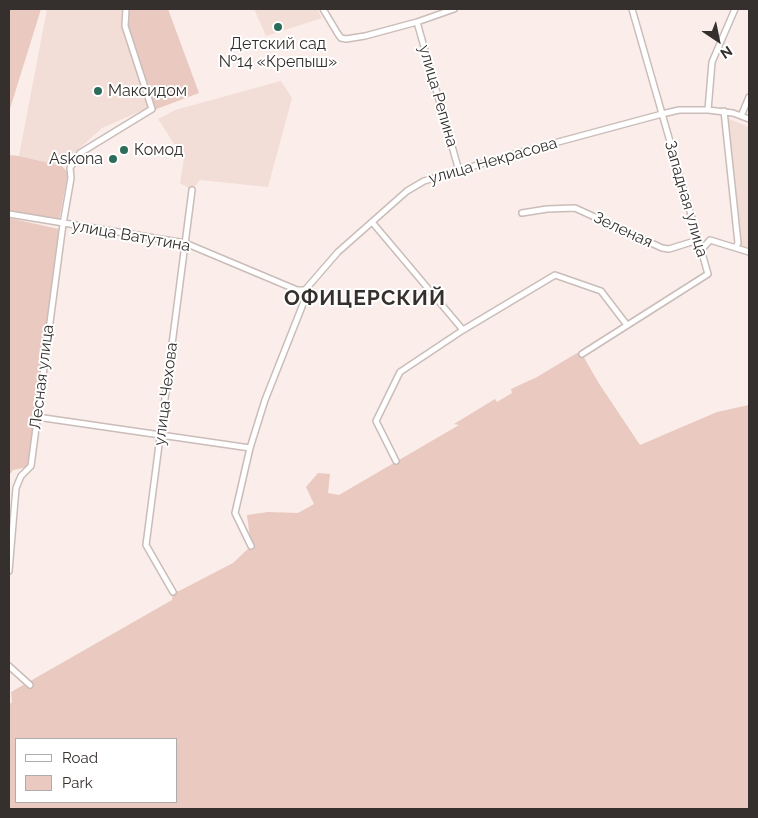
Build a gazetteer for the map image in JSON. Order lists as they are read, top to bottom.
{
  "streets": {
    "street": [
      "улица Репина",
      "улица Некрасова",
      "Западная улица",
      "Зеленая",
      "улица Ватутина",
      "Лесная улица",
      "улица Чехова"
    ]
  },
  "crossings": [
    ["улица Репина", "улица Некрасова"],
    ["улица Некрасова", "Западная улица"],
    ["улица Некрасова", "улица Ватутина"],
    ["Западная улица", "Зеленая"],
    ["улица Ватутина", "Лесная улица"],
    ["улица Ватутина", "улица Чехова"]
  ],
  "districts": ["ОФИЦЕРСКИЙ"],
  "places": [
    "Детский сад №14 «Крепыш»",
    "Максидом",
    "Комод",
    "Askona"
  ],
  "legend": ["Road", "Park"],
  "north": "bottom right"
}
